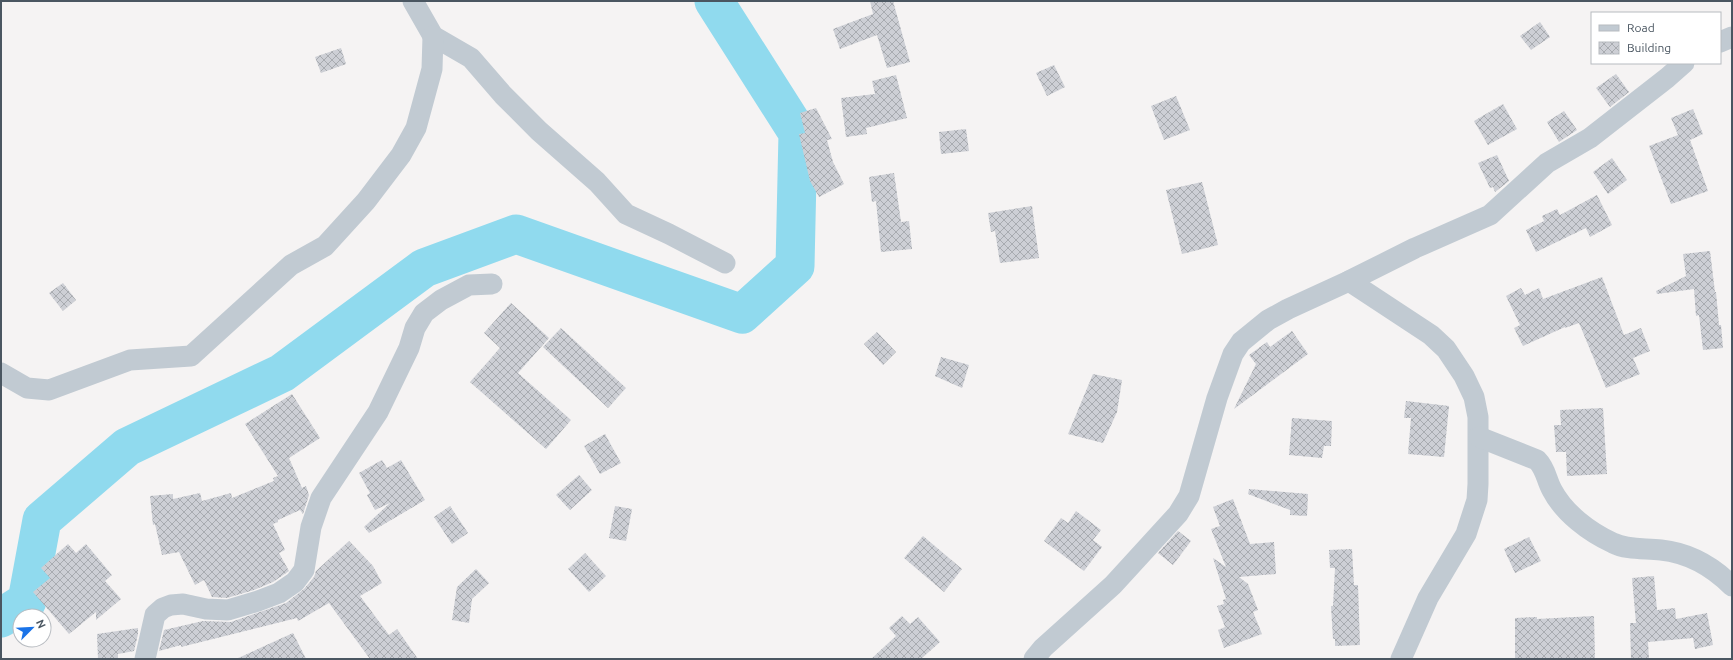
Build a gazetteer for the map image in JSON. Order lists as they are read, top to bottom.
{
  "legend": ["Road", "Building"],
  "north": "top right"
}
